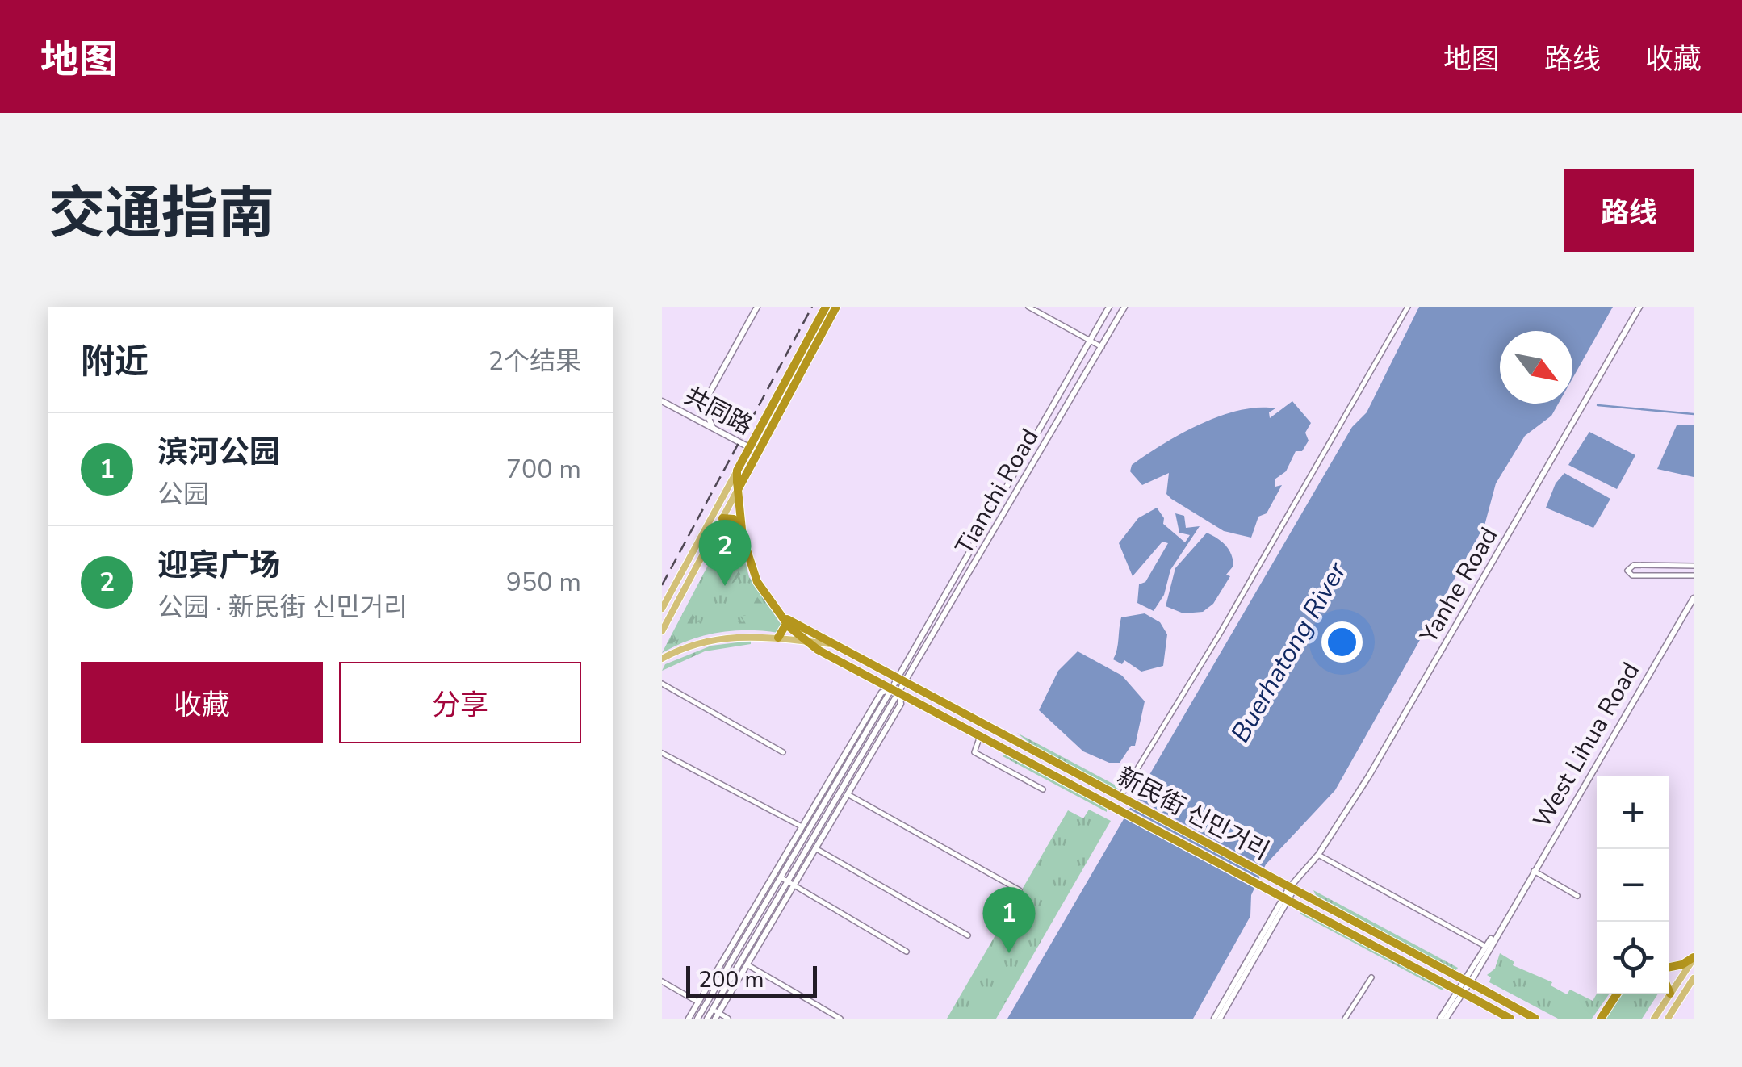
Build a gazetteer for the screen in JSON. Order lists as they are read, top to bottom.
{
  "streets": {
    "highway": ["新民街 신민거리"],
    "main road": [
      "共同路",
      "Tianchi Road",
      "Yanhe Road",
      "West Lihua Road"
    ]
  },
  "crossings": [
    ["Tianchi Road", "新民街 신민거리"],
    ["Yanhe Road", "新民街 신민거리"]
  ],
  "water": ["Buerhatong River"],
  "scale_bar": "200 m",
  "north": "bottom right",
  "page": {
    "header": "地图",
    "nav": ["地图", "路线", "收藏"],
    "title": "交通指南",
    "buttons": [
      "路线",
      ["收藏", "分享"]
    ],
    "heading": ["附近", "2个结果"],
    "list": [
      {
        "mark": "1",
        "name": "滨河公园",
        "note": "公园",
        "value": "700 m"
      },
      {
        "mark": "2",
        "name": "迎宾广场",
        "note": "公园 · 新民街 신민거리",
        "value": "950 m"
      }
    ],
    "pins": ["2", "1"],
    "map_buttons": ["+", "−"],
    "scale": "200 m"
  }
}
